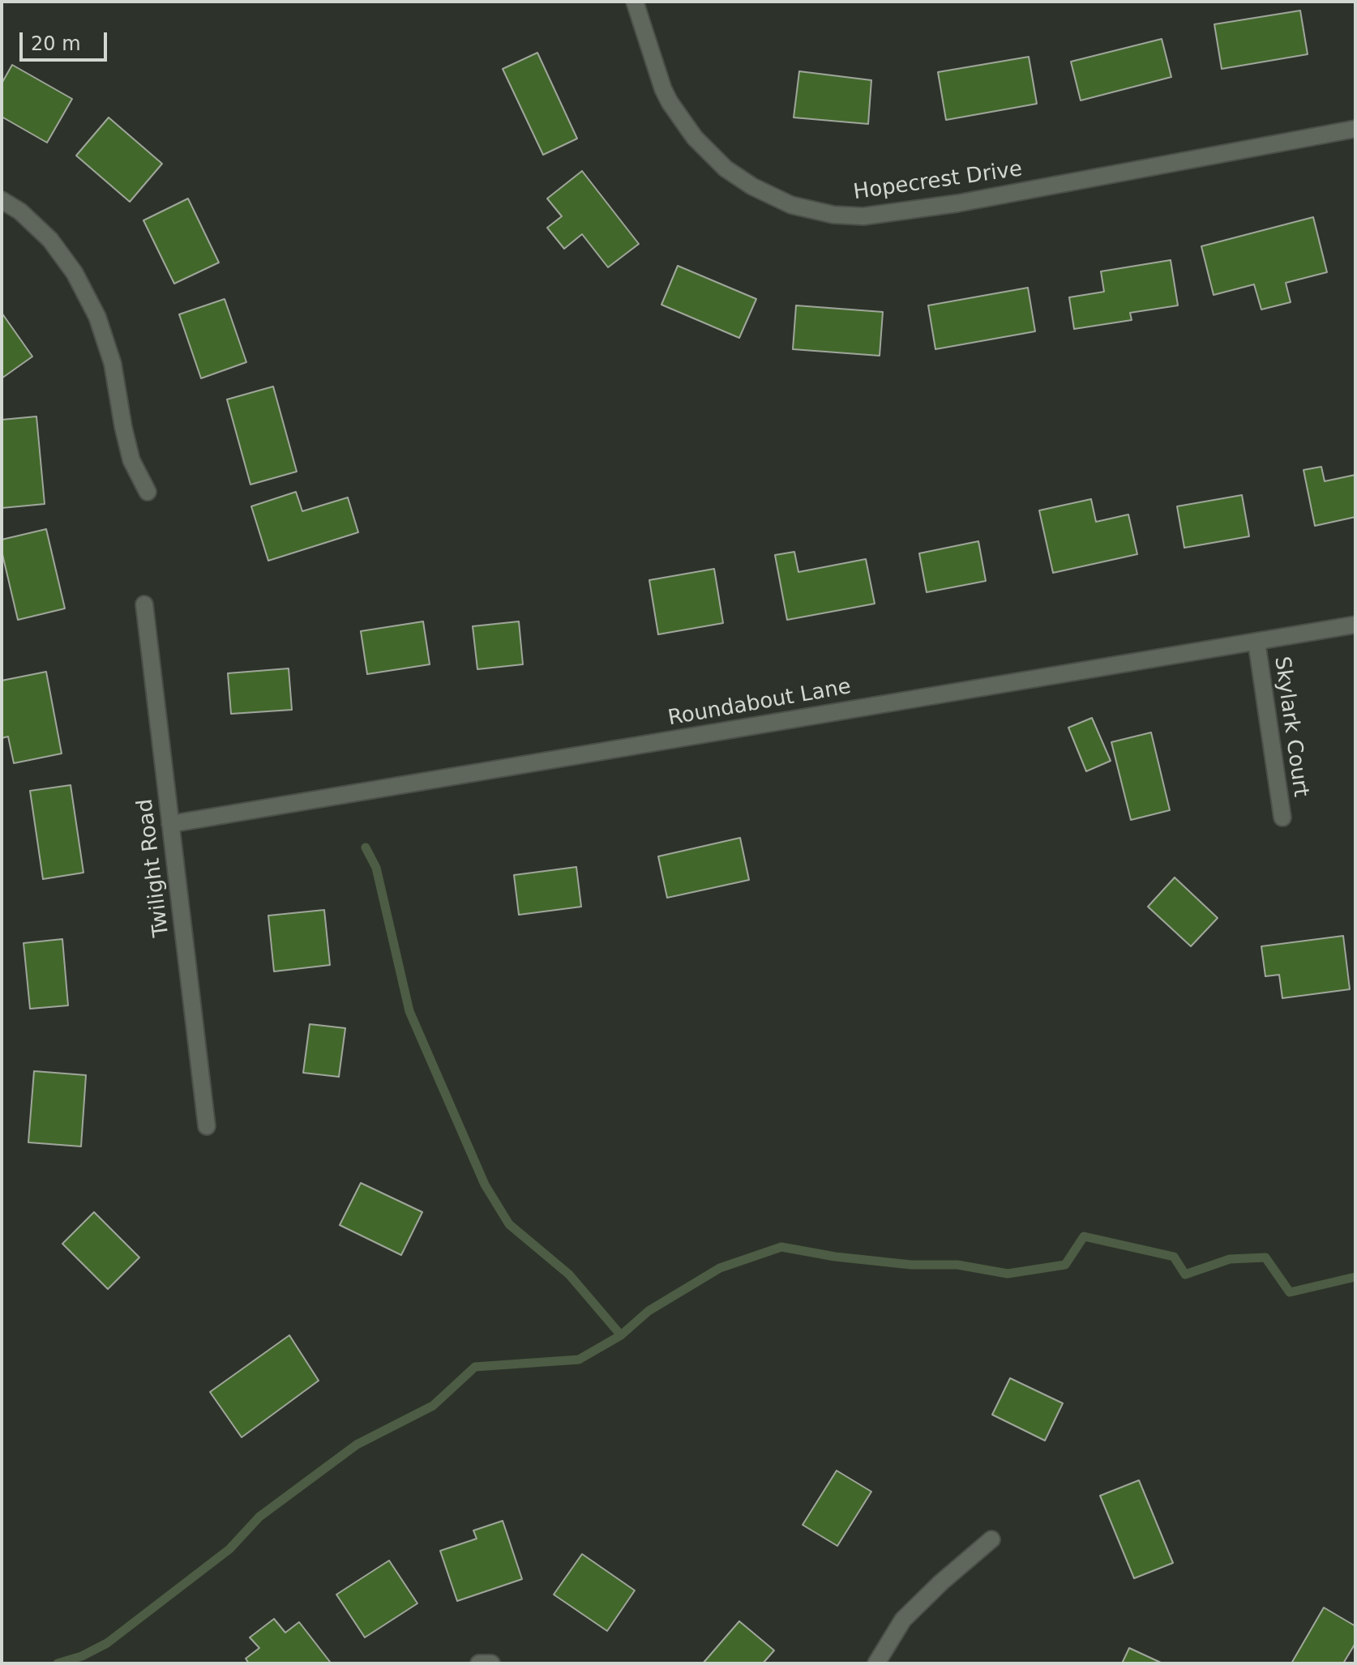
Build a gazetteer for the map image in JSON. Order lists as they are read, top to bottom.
{
  "streets": {
    "street": [
      "Hopecrest Drive",
      "Roundabout Lane",
      "Skylark Court",
      "Twilight Road"
    ]
  },
  "crossings": [
    ["Roundabout Lane", "Skylark Court"],
    ["Roundabout Lane", "Twilight Road"]
  ],
  "scale_bar": "20 m"
}
